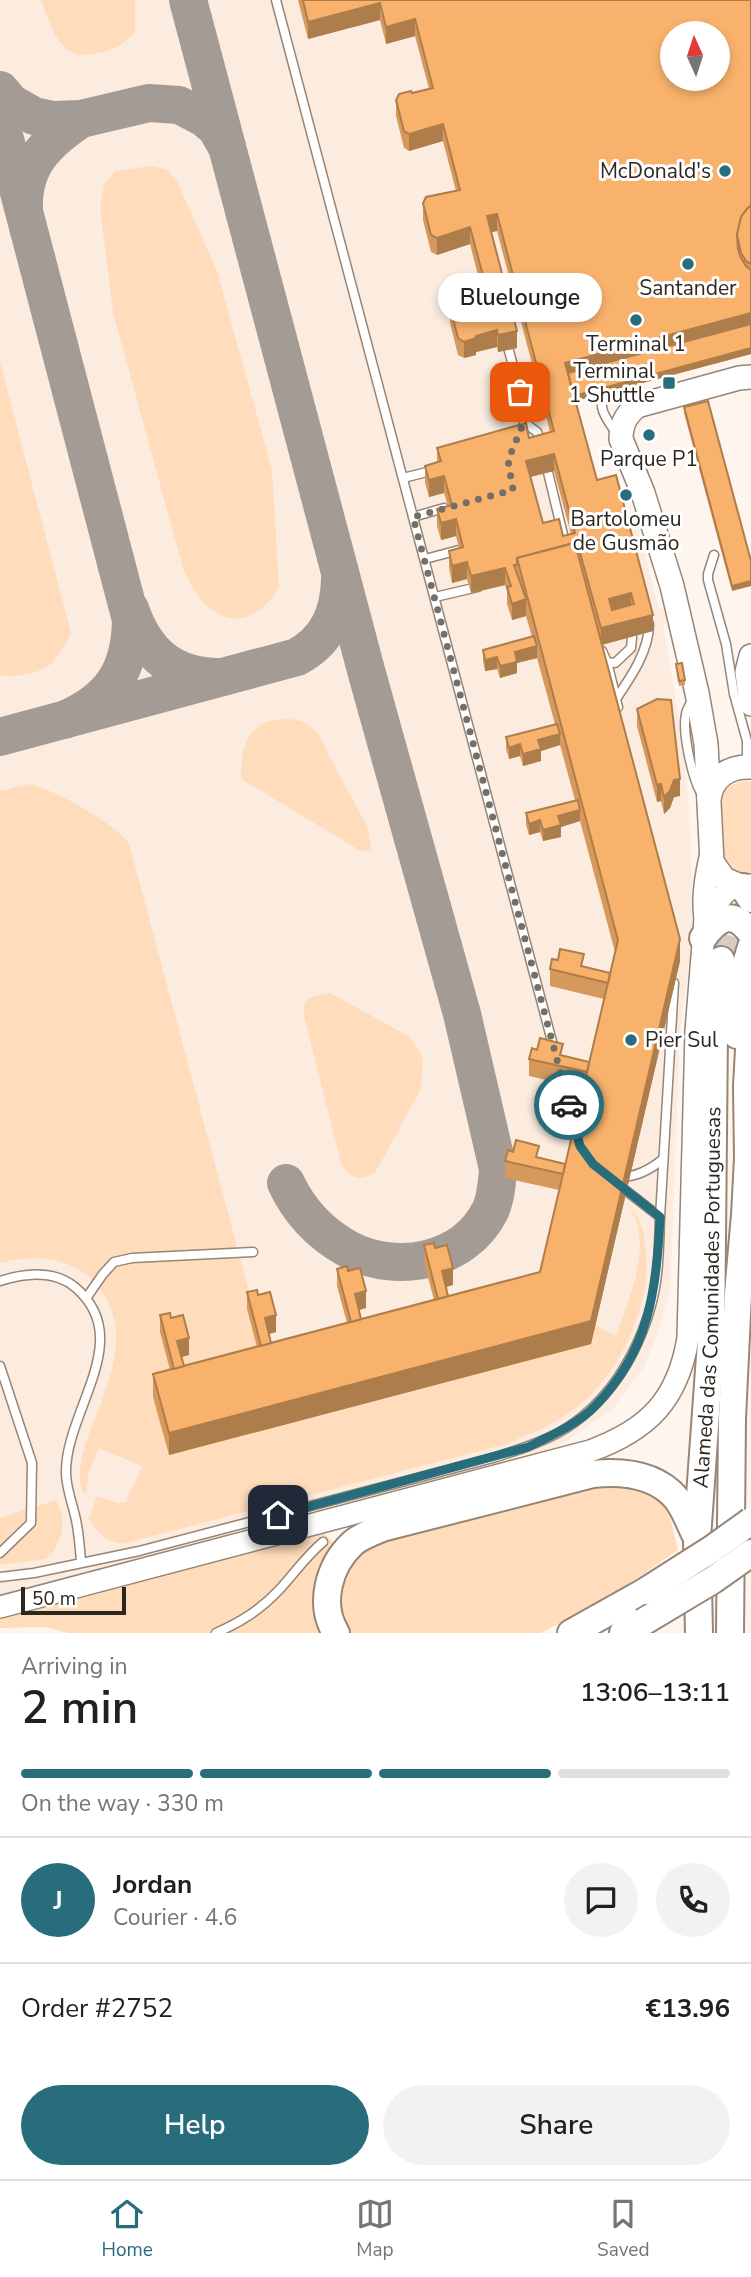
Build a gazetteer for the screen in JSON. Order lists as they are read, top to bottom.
{
  "streets": {
    "main road": ["Alameda das Comunidades Portuguesas"]
  },
  "places": {
    "other": [
      "McDonald's",
      "Santander",
      "Terminal 1",
      "Bluelounge",
      "Parque P1",
      "Bartolomeu de Gusmão",
      "Pier Sul"
    ],
    "transit": ["Terminal 1 Shuttle"]
  },
  "scale_bar": "50 m",
  "north": "top",
  "page": {
    "bubble": "Bluelounge",
    "scale": "50 m",
    "heading": ["2 min", "Arriving in", "13:06–13:11"],
    "panel": [
      "Jordan",
      "Courier · 4.6",
      "Order #2752",
      "€13.96"
    ],
    "bar": "On the way · 330 m",
    "round": "J",
    "buttons": ["Help", "Share"],
    "tabs": ["Home", "Map", "Saved"]
  }
}
